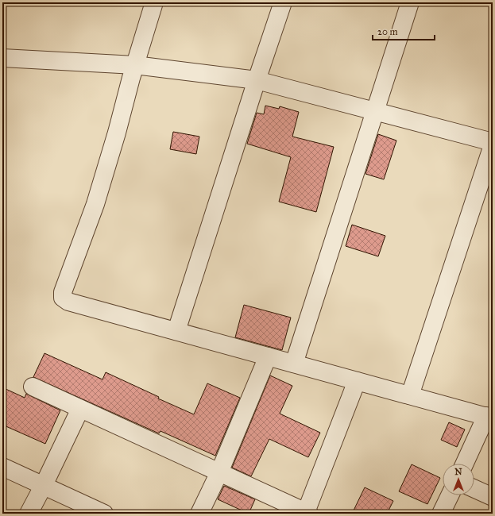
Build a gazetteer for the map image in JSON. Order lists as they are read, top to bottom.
{
  "scale_bar": "20 m",
  "north": "top"
}
